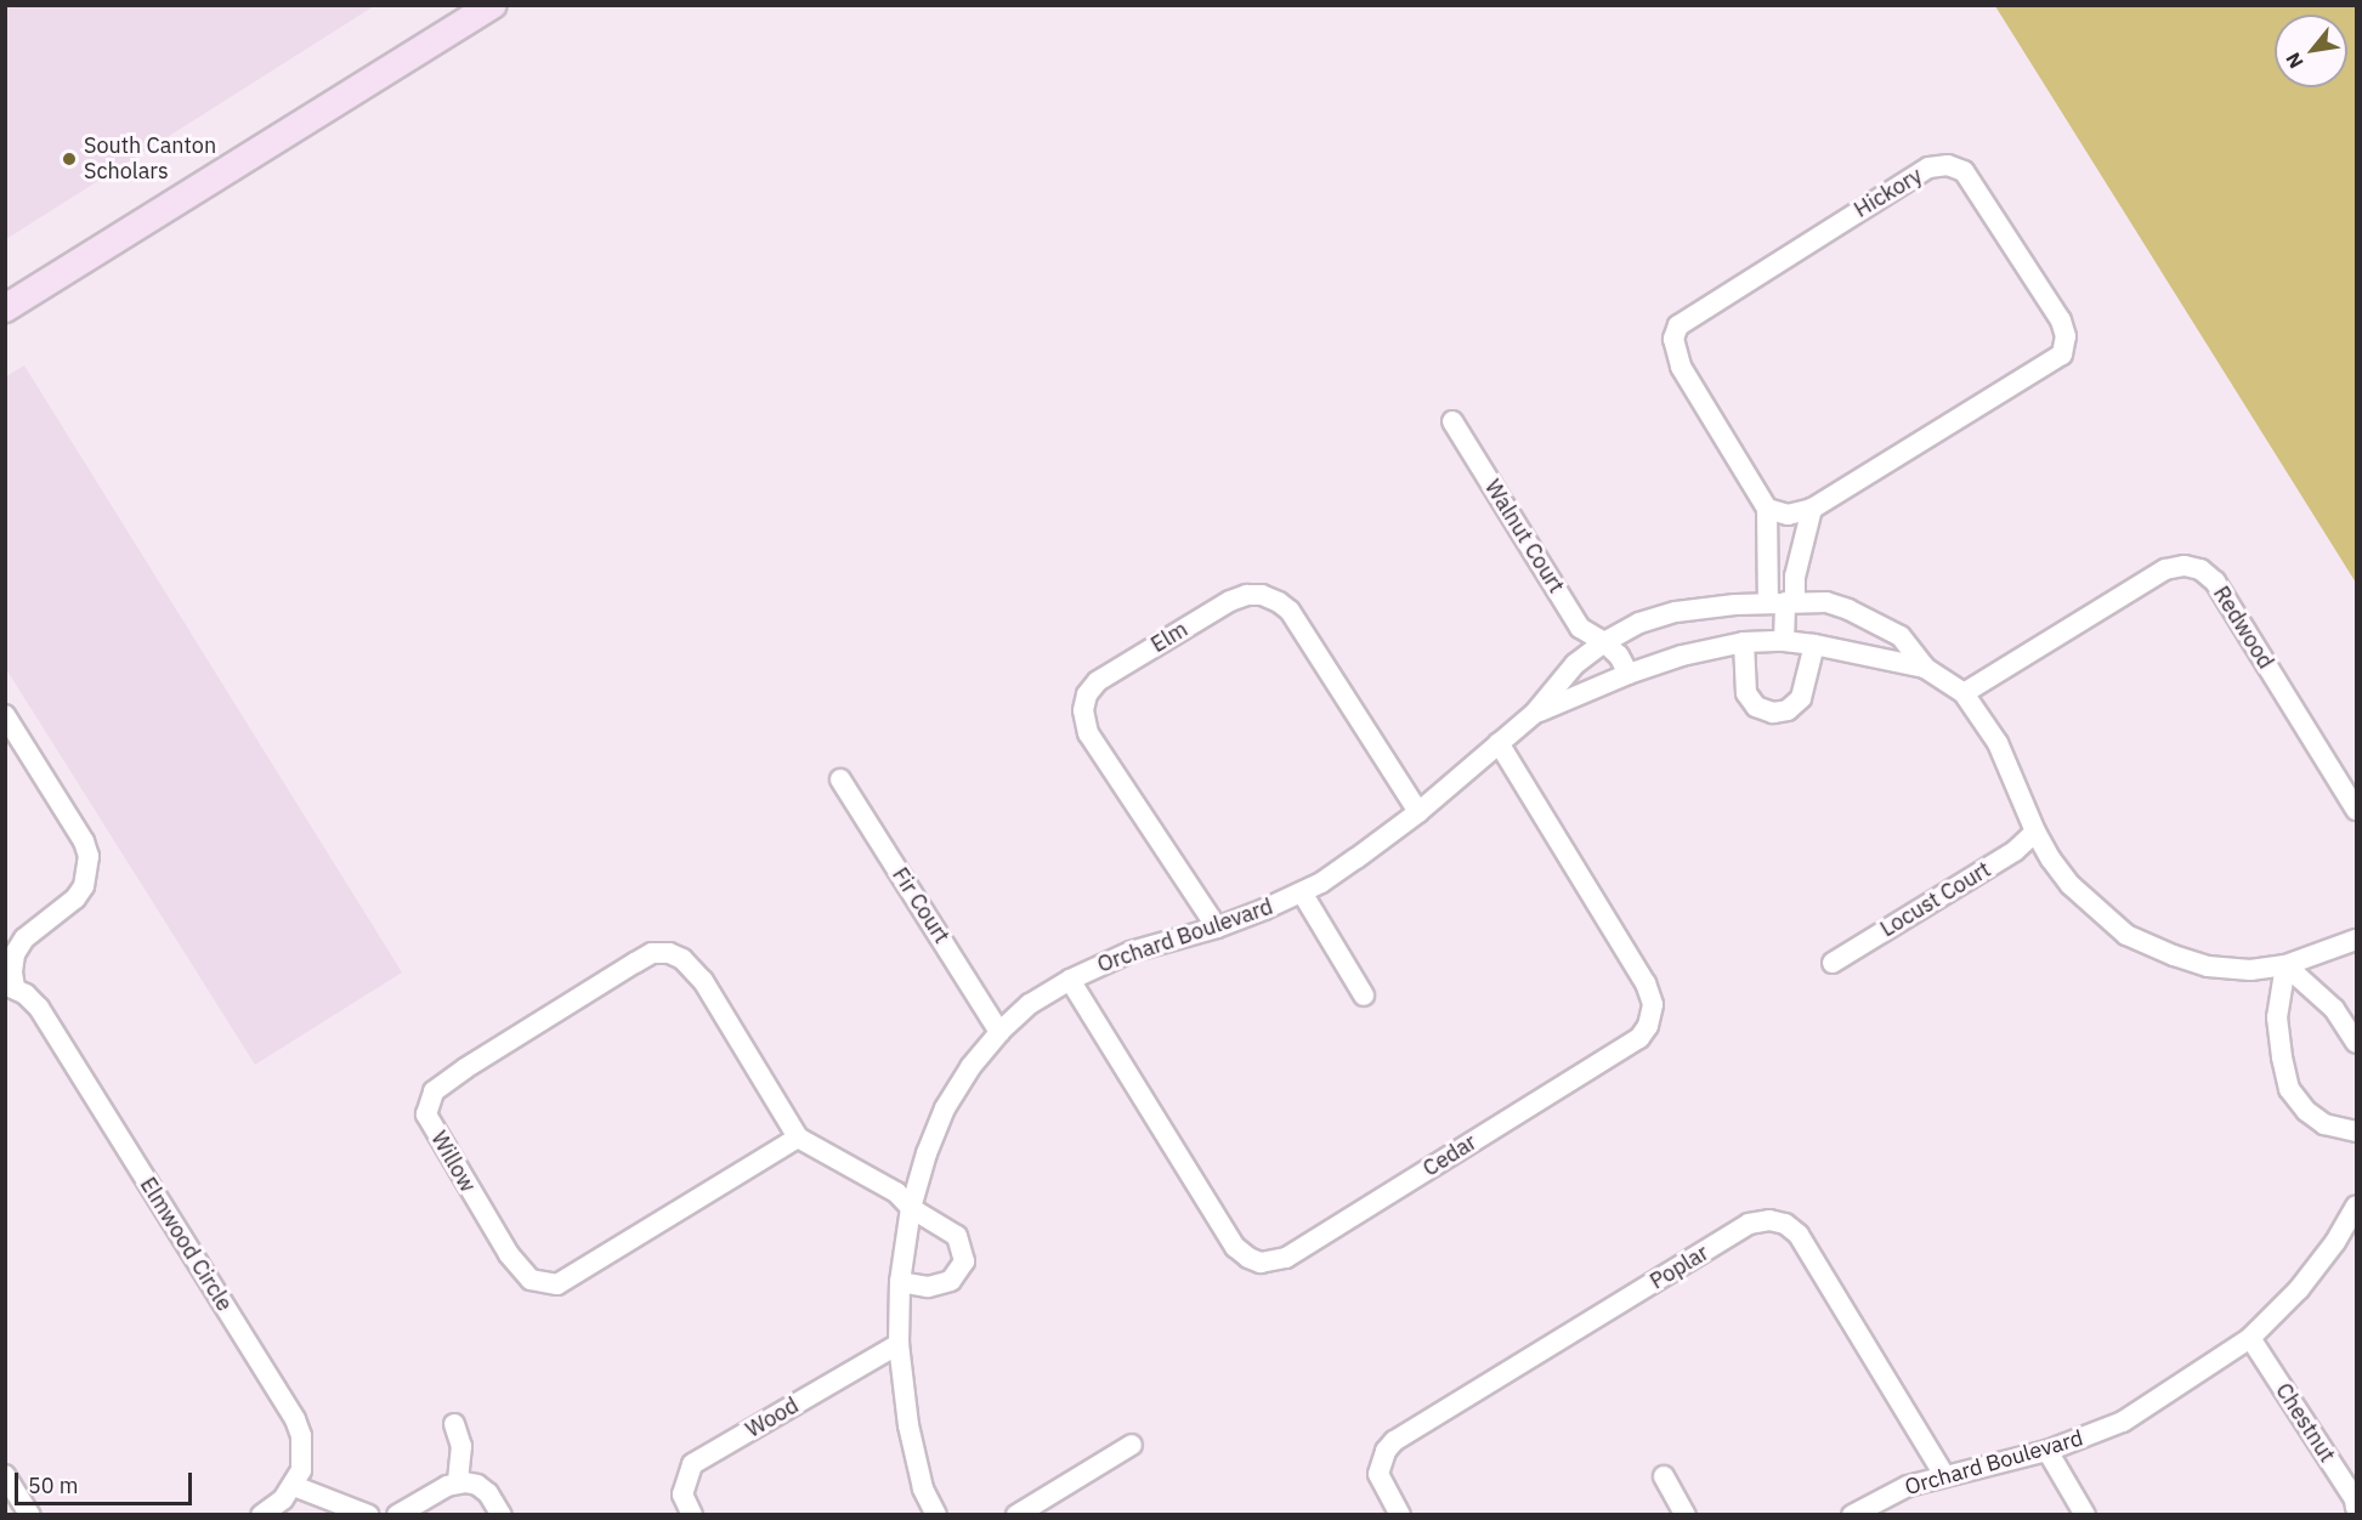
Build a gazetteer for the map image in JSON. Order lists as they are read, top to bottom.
{
  "streets": {
    "street": [
      "Hickory",
      "Walnut Court",
      "Redwood",
      "Elm",
      "Locust Court",
      "Fir Court",
      "Orchard Boulevard",
      "Cedar",
      "Willow",
      "Elmwood Circle",
      "Poplar",
      "Wood",
      "Chestnut"
    ]
  },
  "crossings": [
    ["Walnut Court", "Orchard Boulevard"],
    ["Redwood", "Orchard Boulevard"],
    ["Elm", "Orchard Boulevard"],
    ["Locust Court", "Orchard Boulevard"],
    ["Fir Court", "Orchard Boulevard"],
    ["Orchard Boulevard", "Cedar"],
    ["Orchard Boulevard", "Willow"],
    ["Orchard Boulevard", "Poplar"],
    ["Orchard Boulevard", "Wood"],
    ["Orchard Boulevard", "Chestnut"]
  ],
  "places": ["South Canton Scholars"],
  "scale_bar": "50 m",
  "north": "bottom left"
}
